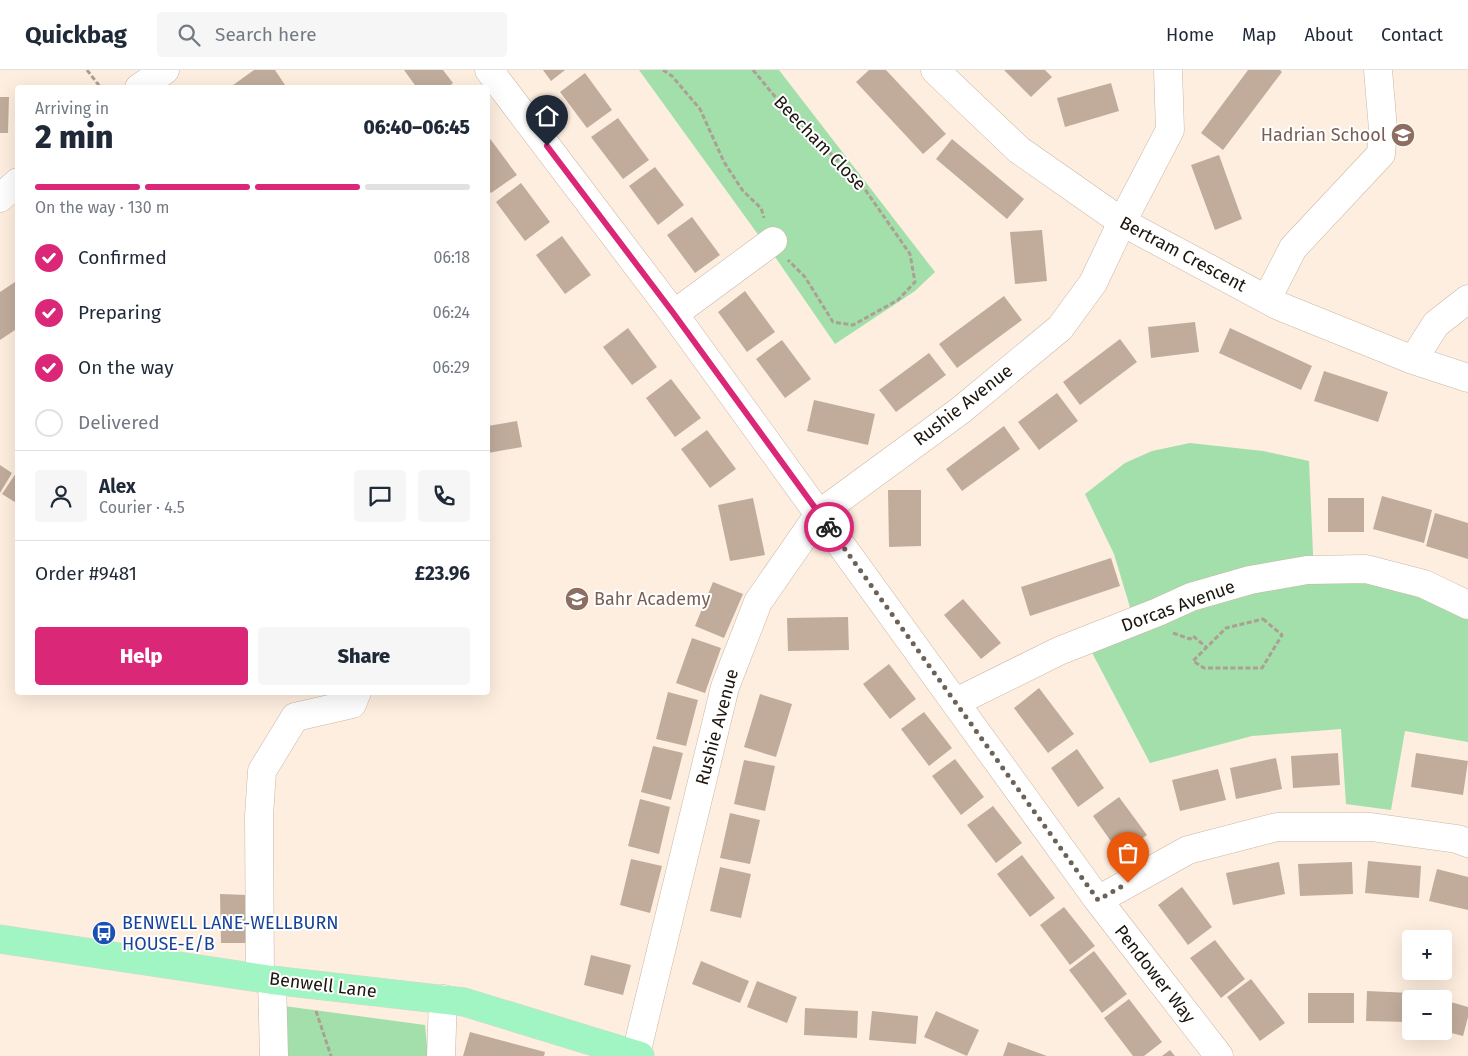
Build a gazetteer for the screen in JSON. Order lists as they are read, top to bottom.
{
  "streets": {
    "main road": ["Benwell Lane"],
    "street": [
      "Bertram Crescent",
      "Rushie Avenue",
      "Dorcas Avenue",
      "Pendower Way"
    ],
    "path": ["Beecham Close"]
  },
  "crossings": [
    ["Bertram Crescent", "Rushie Avenue"],
    ["Rushie Avenue", "Pendower Way"],
    ["Rushie Avenue", "Benwell Lane"],
    ["Dorcas Avenue", "Pendower Way"]
  ],
  "places": {
    "school or university": ["Hadrian School", "Bahr Academy"],
    "bus stop": ["BENWELL LANE-WELLBURN HOUSE-E/B"]
  },
  "page": {
    "header": "Quickbag",
    "search": "Search here",
    "nav": [
      "Home",
      "Map",
      "About",
      "Contact"
    ],
    "heading": ["2 min", "Arriving in", "06:40–06:45"],
    "panel": [
      "Alex",
      "Courier · 4.5",
      "Order #9481",
      "£23.96"
    ],
    "bar": "On the way · 130 m",
    "list": [
      ["Confirmed", "06:18"],
      ["Preparing", "06:24"],
      ["On the way", "06:29"],
      "Delivered"
    ],
    "buttons": ["Help", "Share"],
    "map_buttons": ["+", "−"]
  }
}
